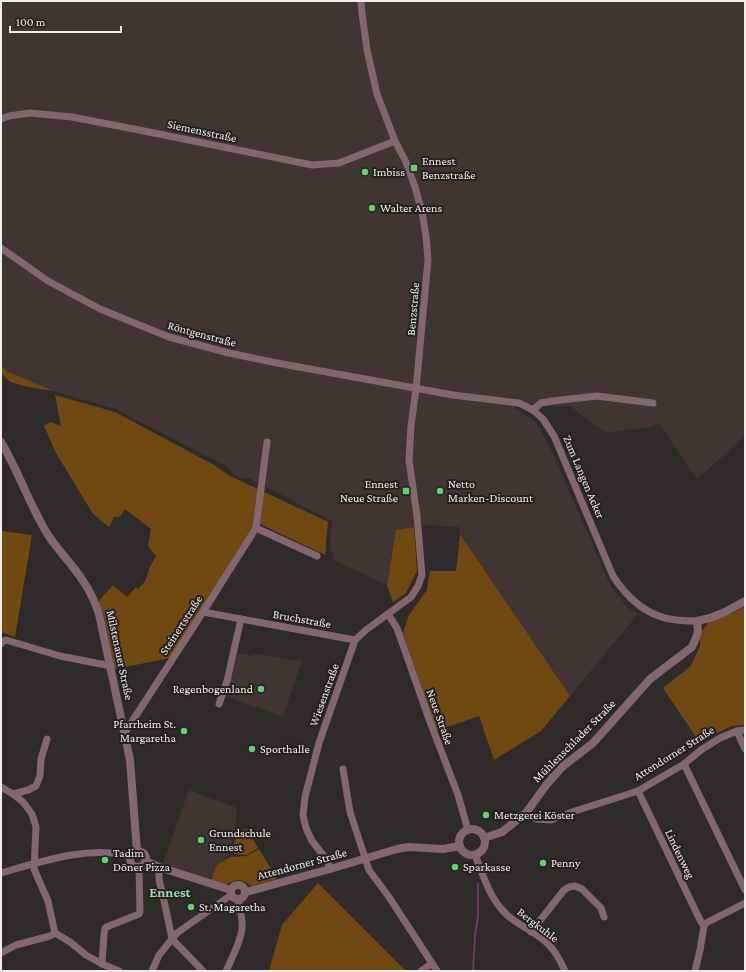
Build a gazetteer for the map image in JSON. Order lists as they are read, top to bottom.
{
  "streets": {
    "street": [
      "Siemensstraße",
      "Benzstraße",
      "Röntgenstraße",
      "Zum Langen Acker",
      "Bruchstraße",
      "Steinertstraße",
      "Milstenauer Straße",
      "Wiesenstraße",
      "Neue Straße",
      "Mühlenschlader Straße",
      "Attendorner Straße",
      "Lindenweg",
      "Bergkuhle"
    ]
  },
  "crossings": [
    ["Siemensstraße", "Benzstraße"],
    ["Benzstraße", "Röntgenstraße"],
    ["Benzstraße", "Zum Langen Acker"],
    ["Benzstraße", "Neue Straße"],
    ["Röntgenstraße", "Zum Langen Acker"],
    ["Zum Langen Acker", "Mühlenschlader Straße"],
    ["Bruchstraße", "Steinertstraße"],
    ["Bruchstraße", "Wiesenstraße"],
    ["Steinertstraße", "Milstenauer Straße"],
    ["Wiesenstraße", "Attendorner Straße"],
    ["Neue Straße", "Mühlenschlader Straße"],
    ["Neue Straße", "Attendorner Straße"],
    ["Neue Straße", "Bergkuhle"],
    ["Mühlenschlader Straße", "Attendorner Straße"],
    ["Mühlenschlader Straße", "Bergkuhle"],
    ["Attendorner Straße", "Lindenweg"],
    ["Attendorner Straße", "Bergkuhle"]
  ],
  "districts": ["Ennest"],
  "places": {
    "transit": ["Ennest Benzstraße", "Ennest Neue Straße"],
    "other": [
      "Imbiss",
      "Walter Arens",
      "Netto Marken-Discount",
      "Regenbogenland",
      "Pfarrheim St. Margaretha",
      "Sporthalle",
      "Metzgerei Köster",
      "Grundschule Ennest",
      "Tadim Döner Pizza",
      "Penny",
      "Sparkasse",
      "St. Magaretha"
    ]
  },
  "scale_bar": "100 m"
}
